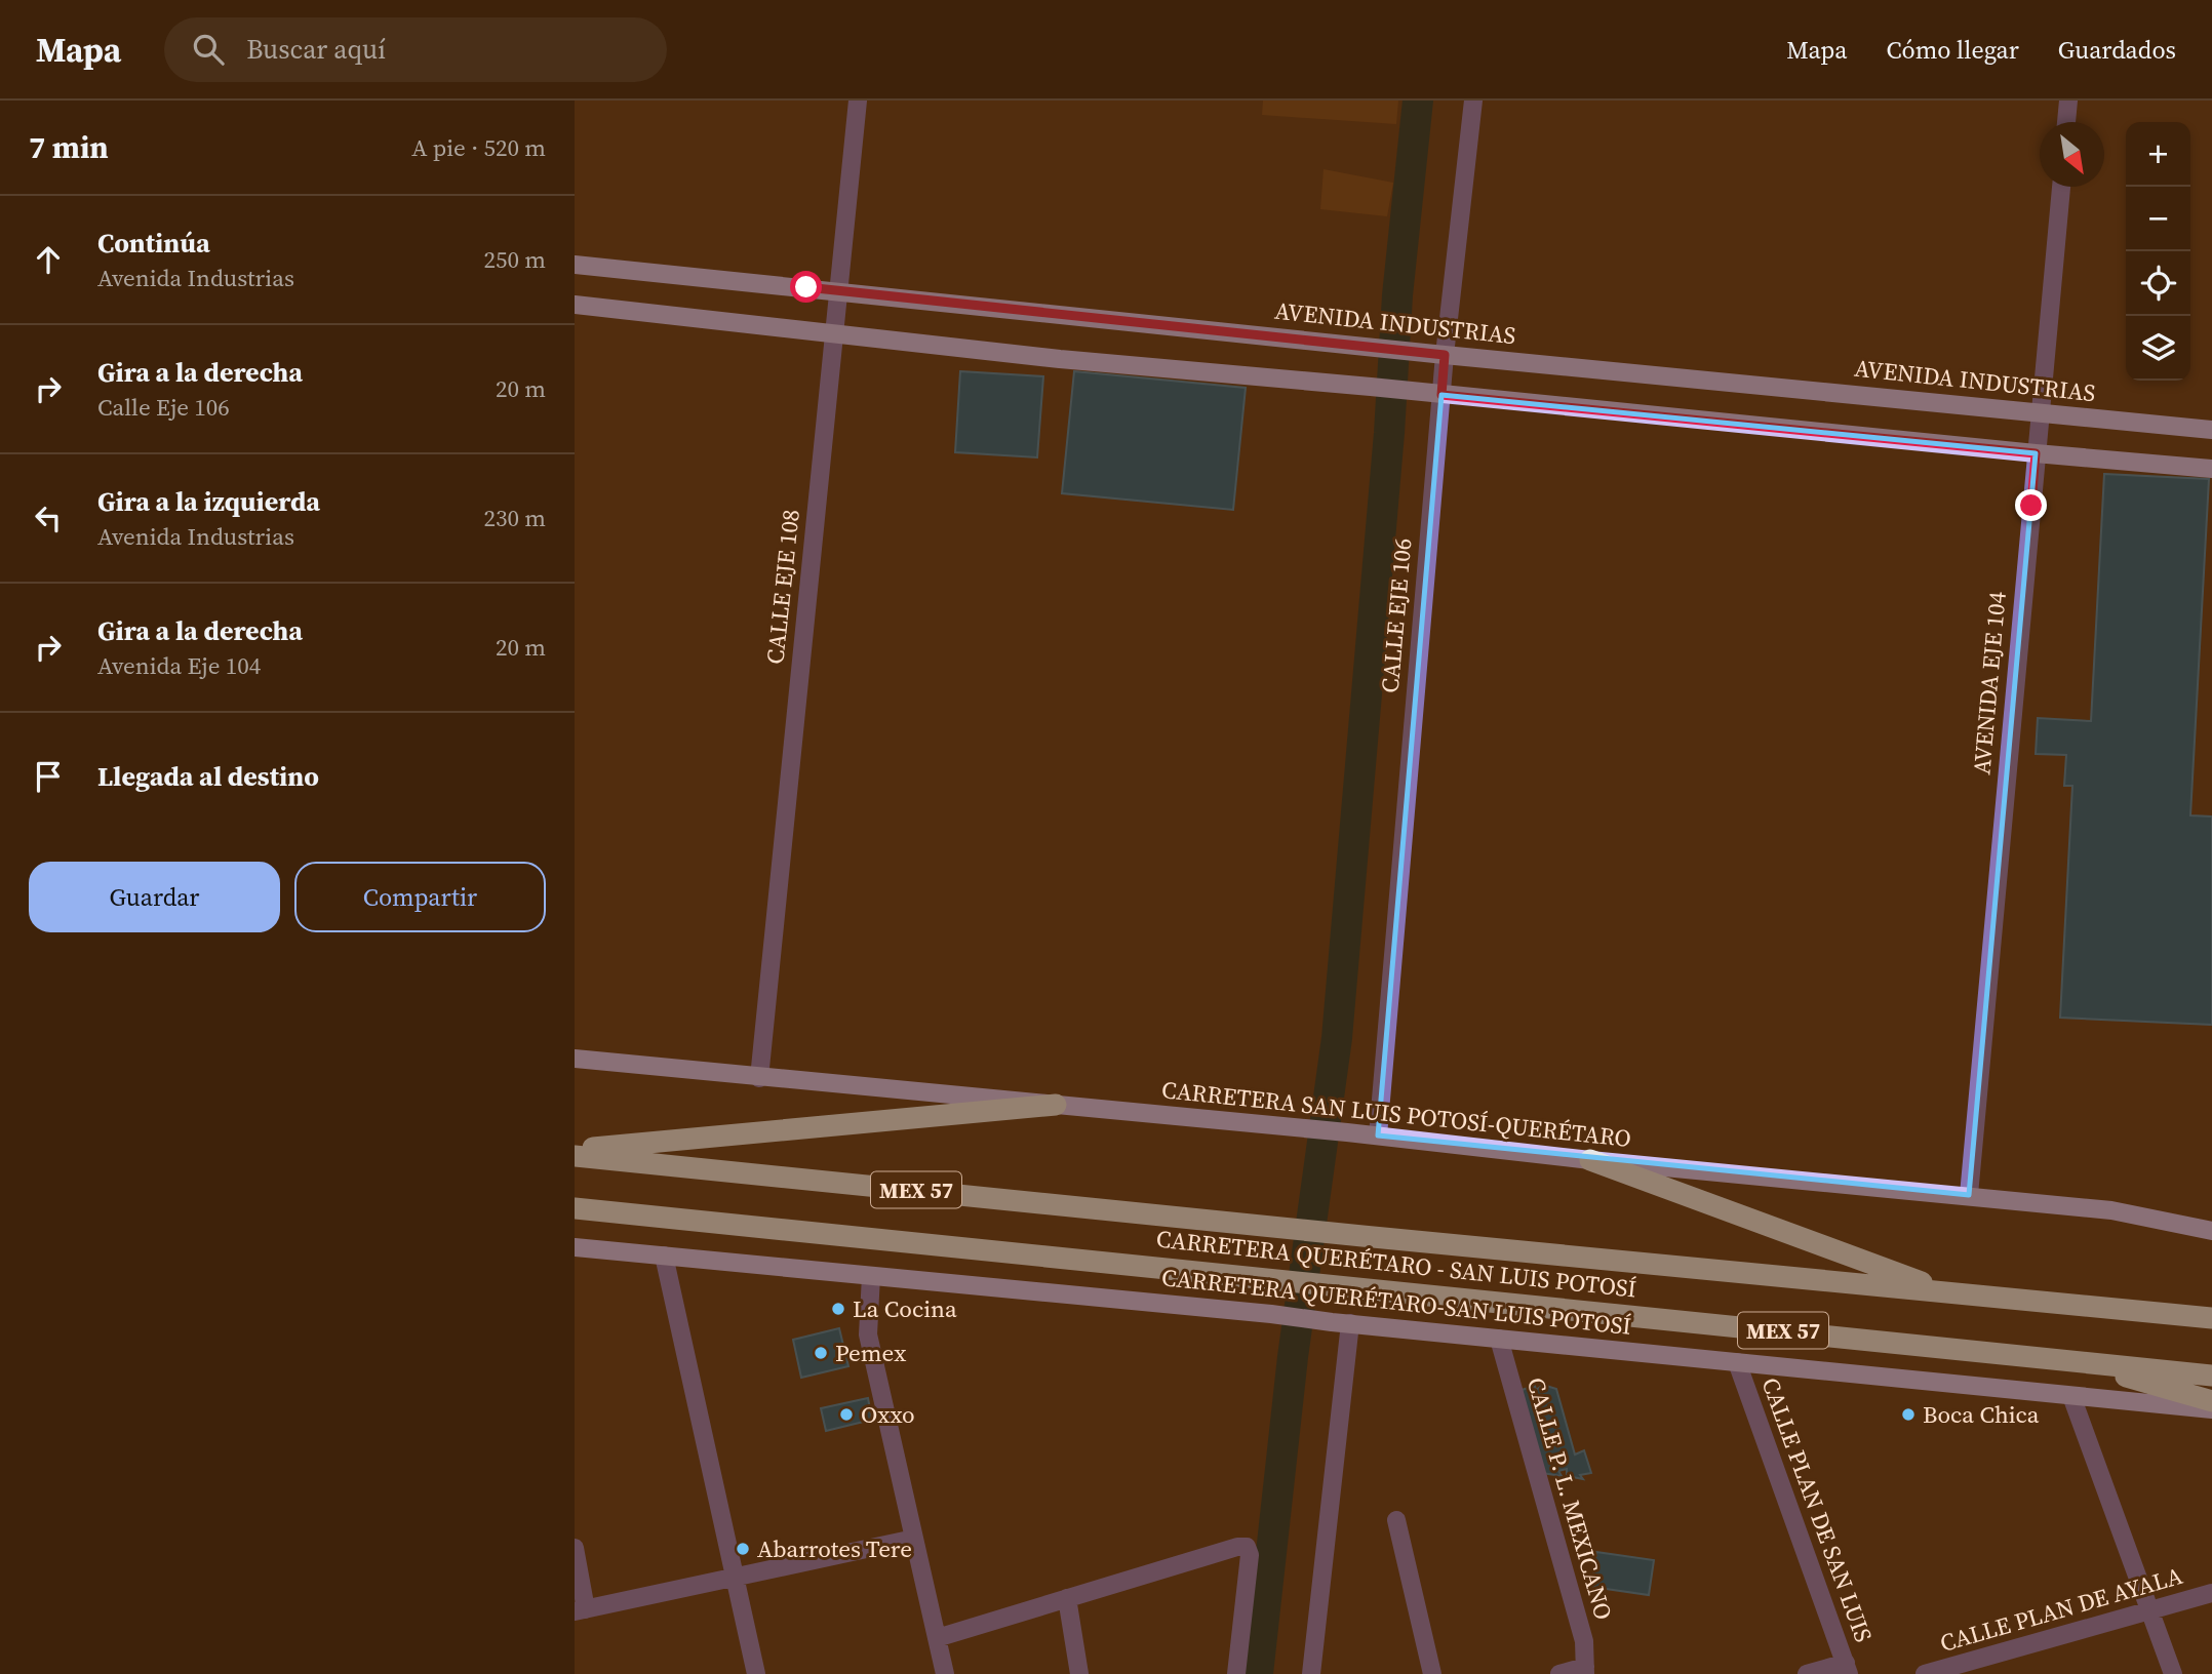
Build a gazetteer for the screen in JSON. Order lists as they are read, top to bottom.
{
  "streets": {
    "highway": ["MEX 57", "CARRETERA QUERÉTARO - SAN LUIS POTOSÍ"],
    "main road": ["AVENIDA INDUSTRIAS", "CARRETERA SAN LUIS POTOSÍ-QUERÉTARO", "CARRETERA QUERÉTARO-SAN LUIS POTOSÍ"],
    "street": [
      "CALLE EJE 108",
      "CALLE EJE 106",
      "AVENIDA EJE 104",
      "CALLE P. L. MEXICANO",
      "CALLE PLAN DE SAN LUIS",
      "CALLE PLAN DE AYALA"
    ]
  },
  "crossings": [
    ["AVENIDA INDUSTRIAS", "CALLE EJE 108"],
    ["AVENIDA INDUSTRIAS", "CALLE EJE 106"],
    ["AVENIDA INDUSTRIAS", "AVENIDA EJE 104"],
    ["CALLE EJE 108", "CARRETERA SAN LUIS POTOSÍ-QUERÉTARO"],
    ["CALLE EJE 106", "CARRETERA SAN LUIS POTOSÍ-QUERÉTARO"],
    ["AVENIDA EJE 104", "CARRETERA SAN LUIS POTOSÍ-QUERÉTARO"],
    ["CARRETERA QUERÉTARO-SAN LUIS POTOSÍ", "CALLE P. L. MEXICANO"],
    ["CARRETERA QUERÉTARO-SAN LUIS POTOSÍ", "CALLE PLAN DE SAN LUIS"]
  ],
  "places": [
    "La Cocina",
    "Pemex",
    "Oxxo",
    "Boca Chica",
    "Abarrotes Tere"
  ],
  "north": "bottom right",
  "page": {
    "header": "Mapa",
    "search": "Buscar aquí",
    "nav": ["Mapa", "Cómo llegar", "Guardados"],
    "heading": ["7 min", "A pie · 520 m"],
    "map_buttons": ["+", "−"],
    "list": [
      ["Continúa", "Avenida Industrias", "250 m"],
      ["Gira a la derecha", "Calle Eje 106", "20 m"],
      ["Gira a la izquierda", "Avenida Industrias", "230 m"],
      ["Gira a la derecha", "Avenida Eje 104", "20 m"],
      "Llegada al destino"
    ],
    "buttons": ["Guardar", "Compartir"]
  }
}
